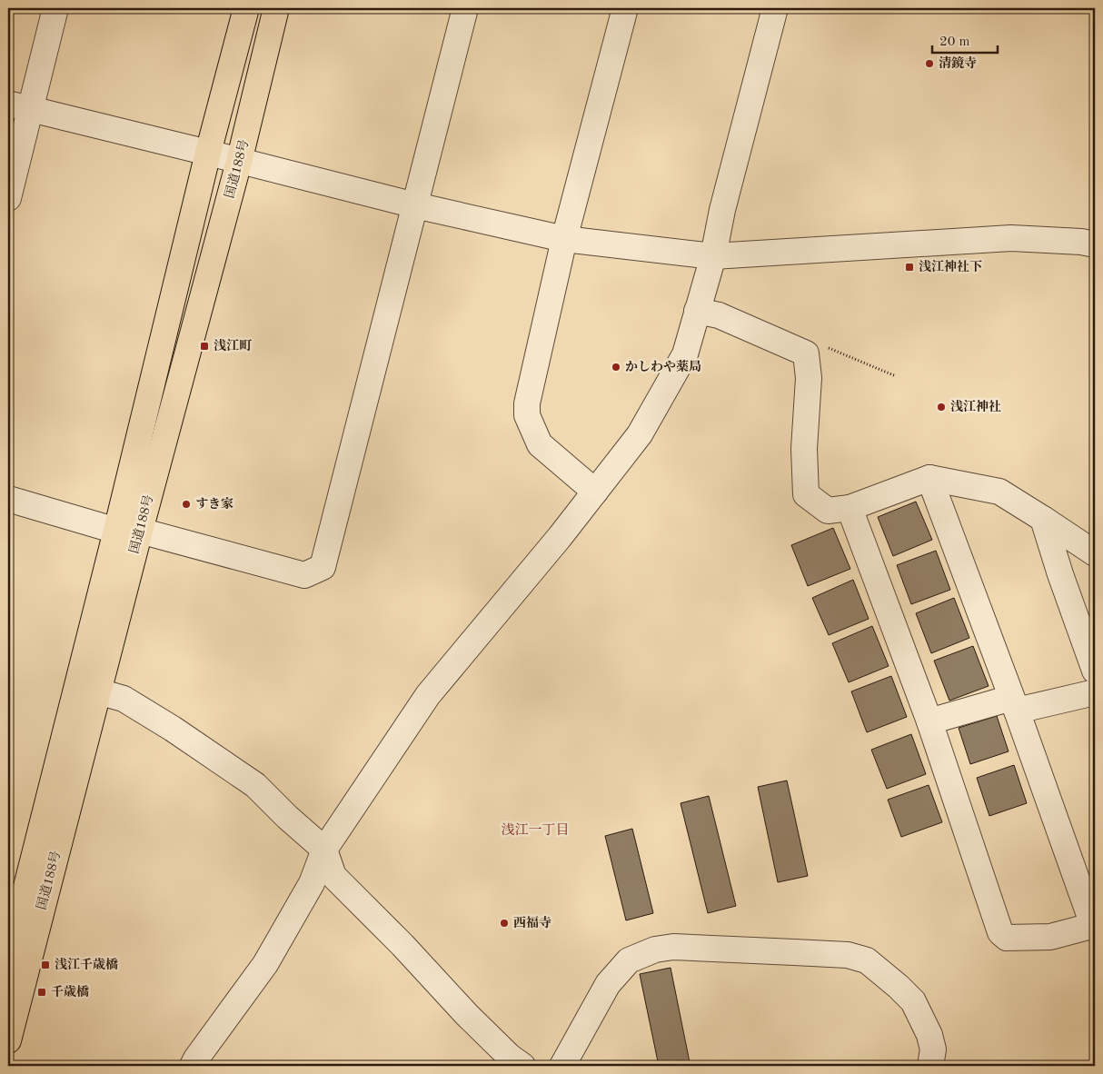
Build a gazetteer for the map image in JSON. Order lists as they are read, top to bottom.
{
  "streets": {
    "highway": ["国道188号"]
  },
  "districts": ["浅江一丁目"],
  "places": {
    "other": [
      "清鏡寺",
      "かしわや薬局",
      "浅江神社",
      "すき家",
      "西福寺"
    ],
    "transit": [
      "浅江神社下",
      "浅江町",
      "浅江千歳橋",
      "千歳橋"
    ]
  },
  "scale_bar": "20 m"
}
